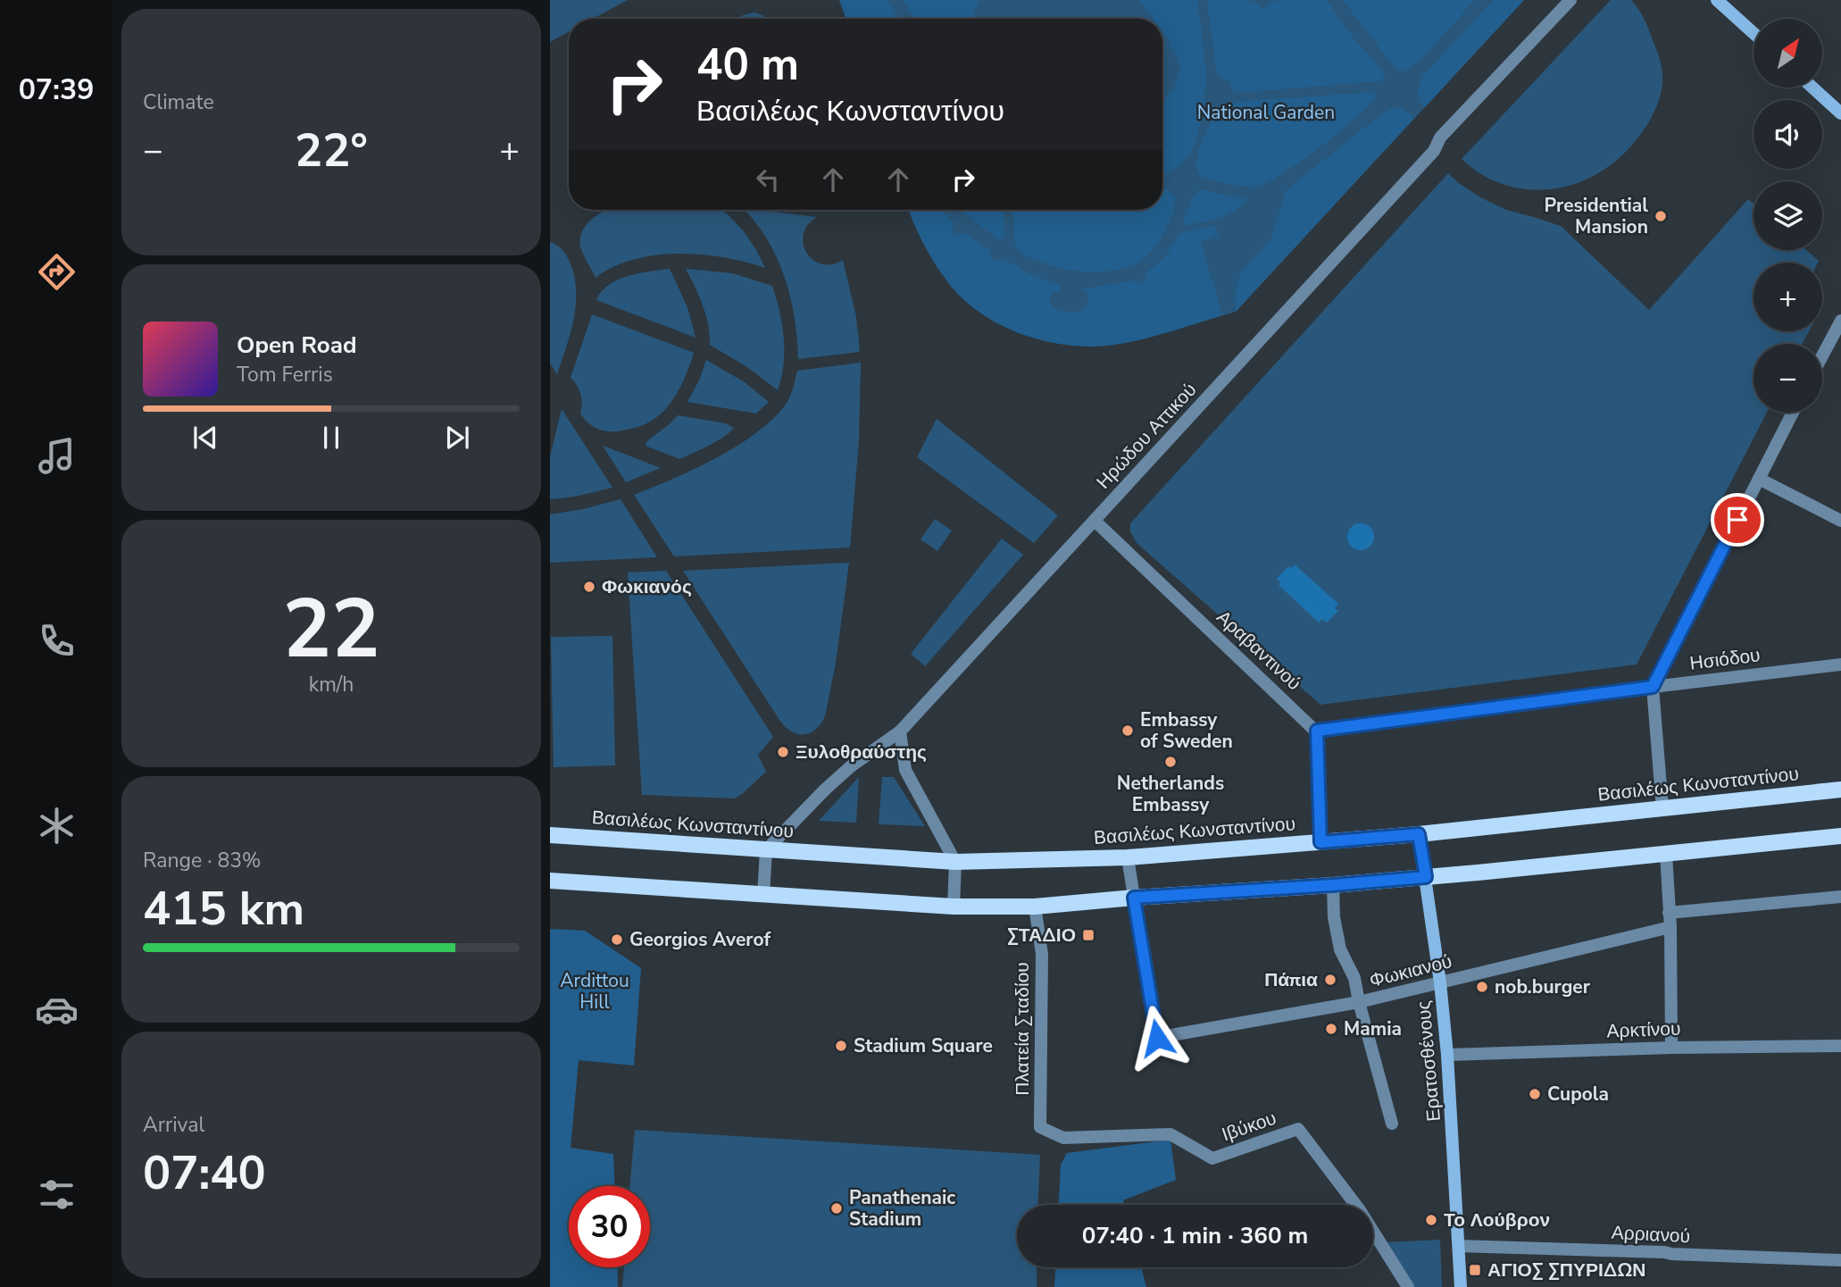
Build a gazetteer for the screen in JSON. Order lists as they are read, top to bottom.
{
  "streets": {
    "main road": ["Βασιλέως Κωνσταντίνου", "Ερατοσθένους"],
    "street": [
      "Ηρώδου Αττικού",
      "Αραβαντινού",
      "Ησιόδου",
      "Φωκιανού",
      "Πλατεία Σταδίου",
      "Αρκτίνου",
      "Ιβύκου",
      "Αρριανού"
    ]
  },
  "crossings": [
    ["Ηρώδου Αττικού", "Αραβαντινού"],
    ["Ηρώδου Αττικού", "Βασιλέως Κωνσταντίνου"],
    ["Αραβαντινού", "Ησιόδου"],
    ["Βασιλέως Κωνσταντίνου", "Ερατοσθένους"],
    ["Φωκιανού", "Ερατοσθένους"],
    ["Πλατεία Σταδίου", "Ιβύκου"],
    ["Αρκτίνου", "Ερατοσθένους"],
    ["Ερατοσθένους", "Αρριανού"]
  ],
  "parks": ["National Garden", "Ardittou Hill"],
  "places": {
    "other": [
      "Presidential Mansion",
      "Φωκιανός",
      "Embassy of Sweden",
      "Ξυλοθραύστης",
      "Netherlands Embassy",
      "Georgios Averof",
      "Πάπια",
      "nob.burger",
      "Mamia",
      "Stadium Square",
      "Cupola",
      "Panathenaic Stadium",
      "Το Λούβρον"
    ],
    "transit": ["ΣΤΑΔΙΟ", "ΑΓΙΟΣ ΣΠΥΡΙΔΩΝ"]
  },
  "north": "top right",
  "page": {
    "tabs": "07:39",
    "tile": [
      "Climate",
      ["22", "km/h"],
      ["Range · 83%", "415 km"],
      ["Arrival", "07:40"]
    ],
    "map_buttons": ["+", "−"],
    "turn": ["40 m", "Βασιλέως Κωνσταντίνου"],
    "heat": ["−", "22°", "+"],
    "song": ["Open Road", "Tom Ferris"],
    "limit": "30",
    "trip": "07:40 · 1 min · 360 m"
  }
}
